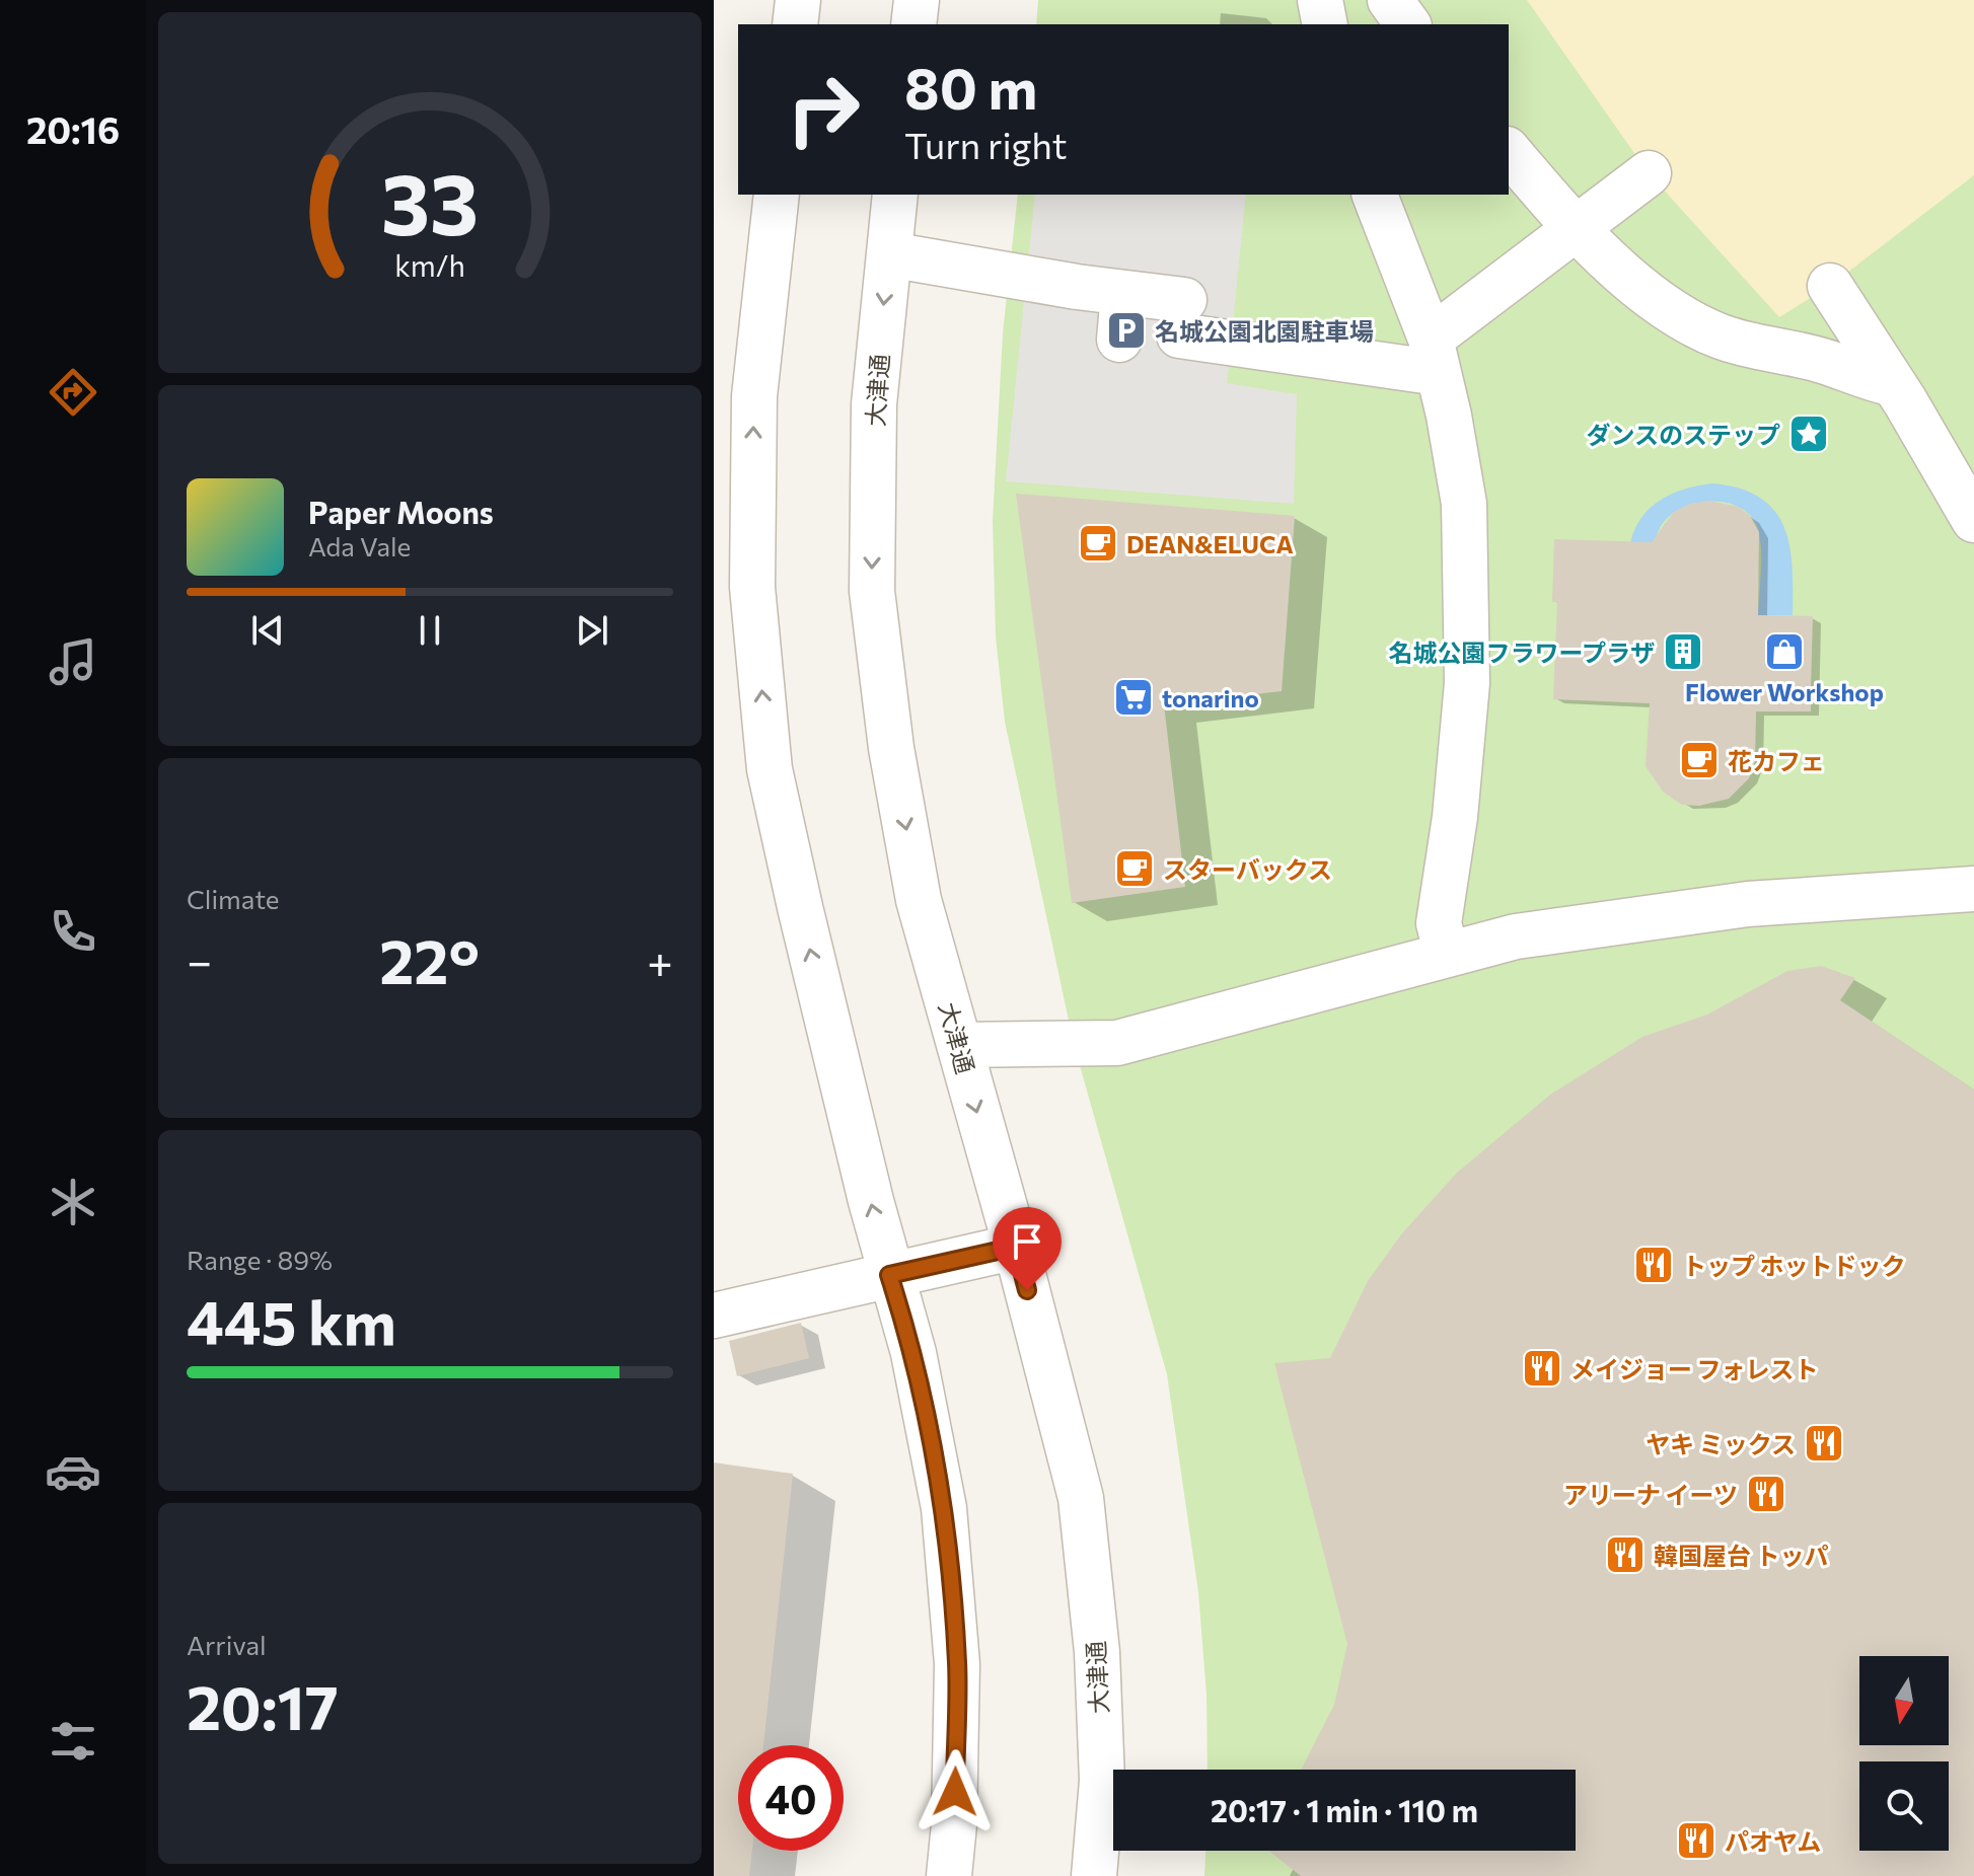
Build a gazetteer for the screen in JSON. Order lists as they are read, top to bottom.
{
  "streets": {
    "street": ["大津通"]
  },
  "places": {
    "parking": ["名城公園北園駐車場"],
    "place": ["ダンスのステップ"],
    "cafe": ["DEAN&ELUCA", "花カフェ", "スターバックス"],
    "building": ["名城公園フラワープラザ"],
    "shop": ["Flower Workshop"],
    "supermarket": ["tonarino"],
    "restaurant": [
      "トップ ホットドック",
      "メイジョー フォレスト",
      "ヤキ ミックス",
      "アリーナ イーツ",
      "韓国屋台 トッパ",
      "パオヤム"
    ]
  },
  "north": "bottom",
  "page": {
    "tabs": "20:16",
    "turn": ["80 m", "Turn right"],
    "song": ["Paper Moons", "Ada Vale"],
    "tile": [
      "Climate",
      ["Range · 89%", "445 km"],
      ["Arrival", "20:17"]
    ],
    "heat": ["−", "22°", "+"],
    "limit": "40",
    "trip": "20:17 · 1 min · 110 m",
    "gauge": ["33", "km/h"]
  }
}
